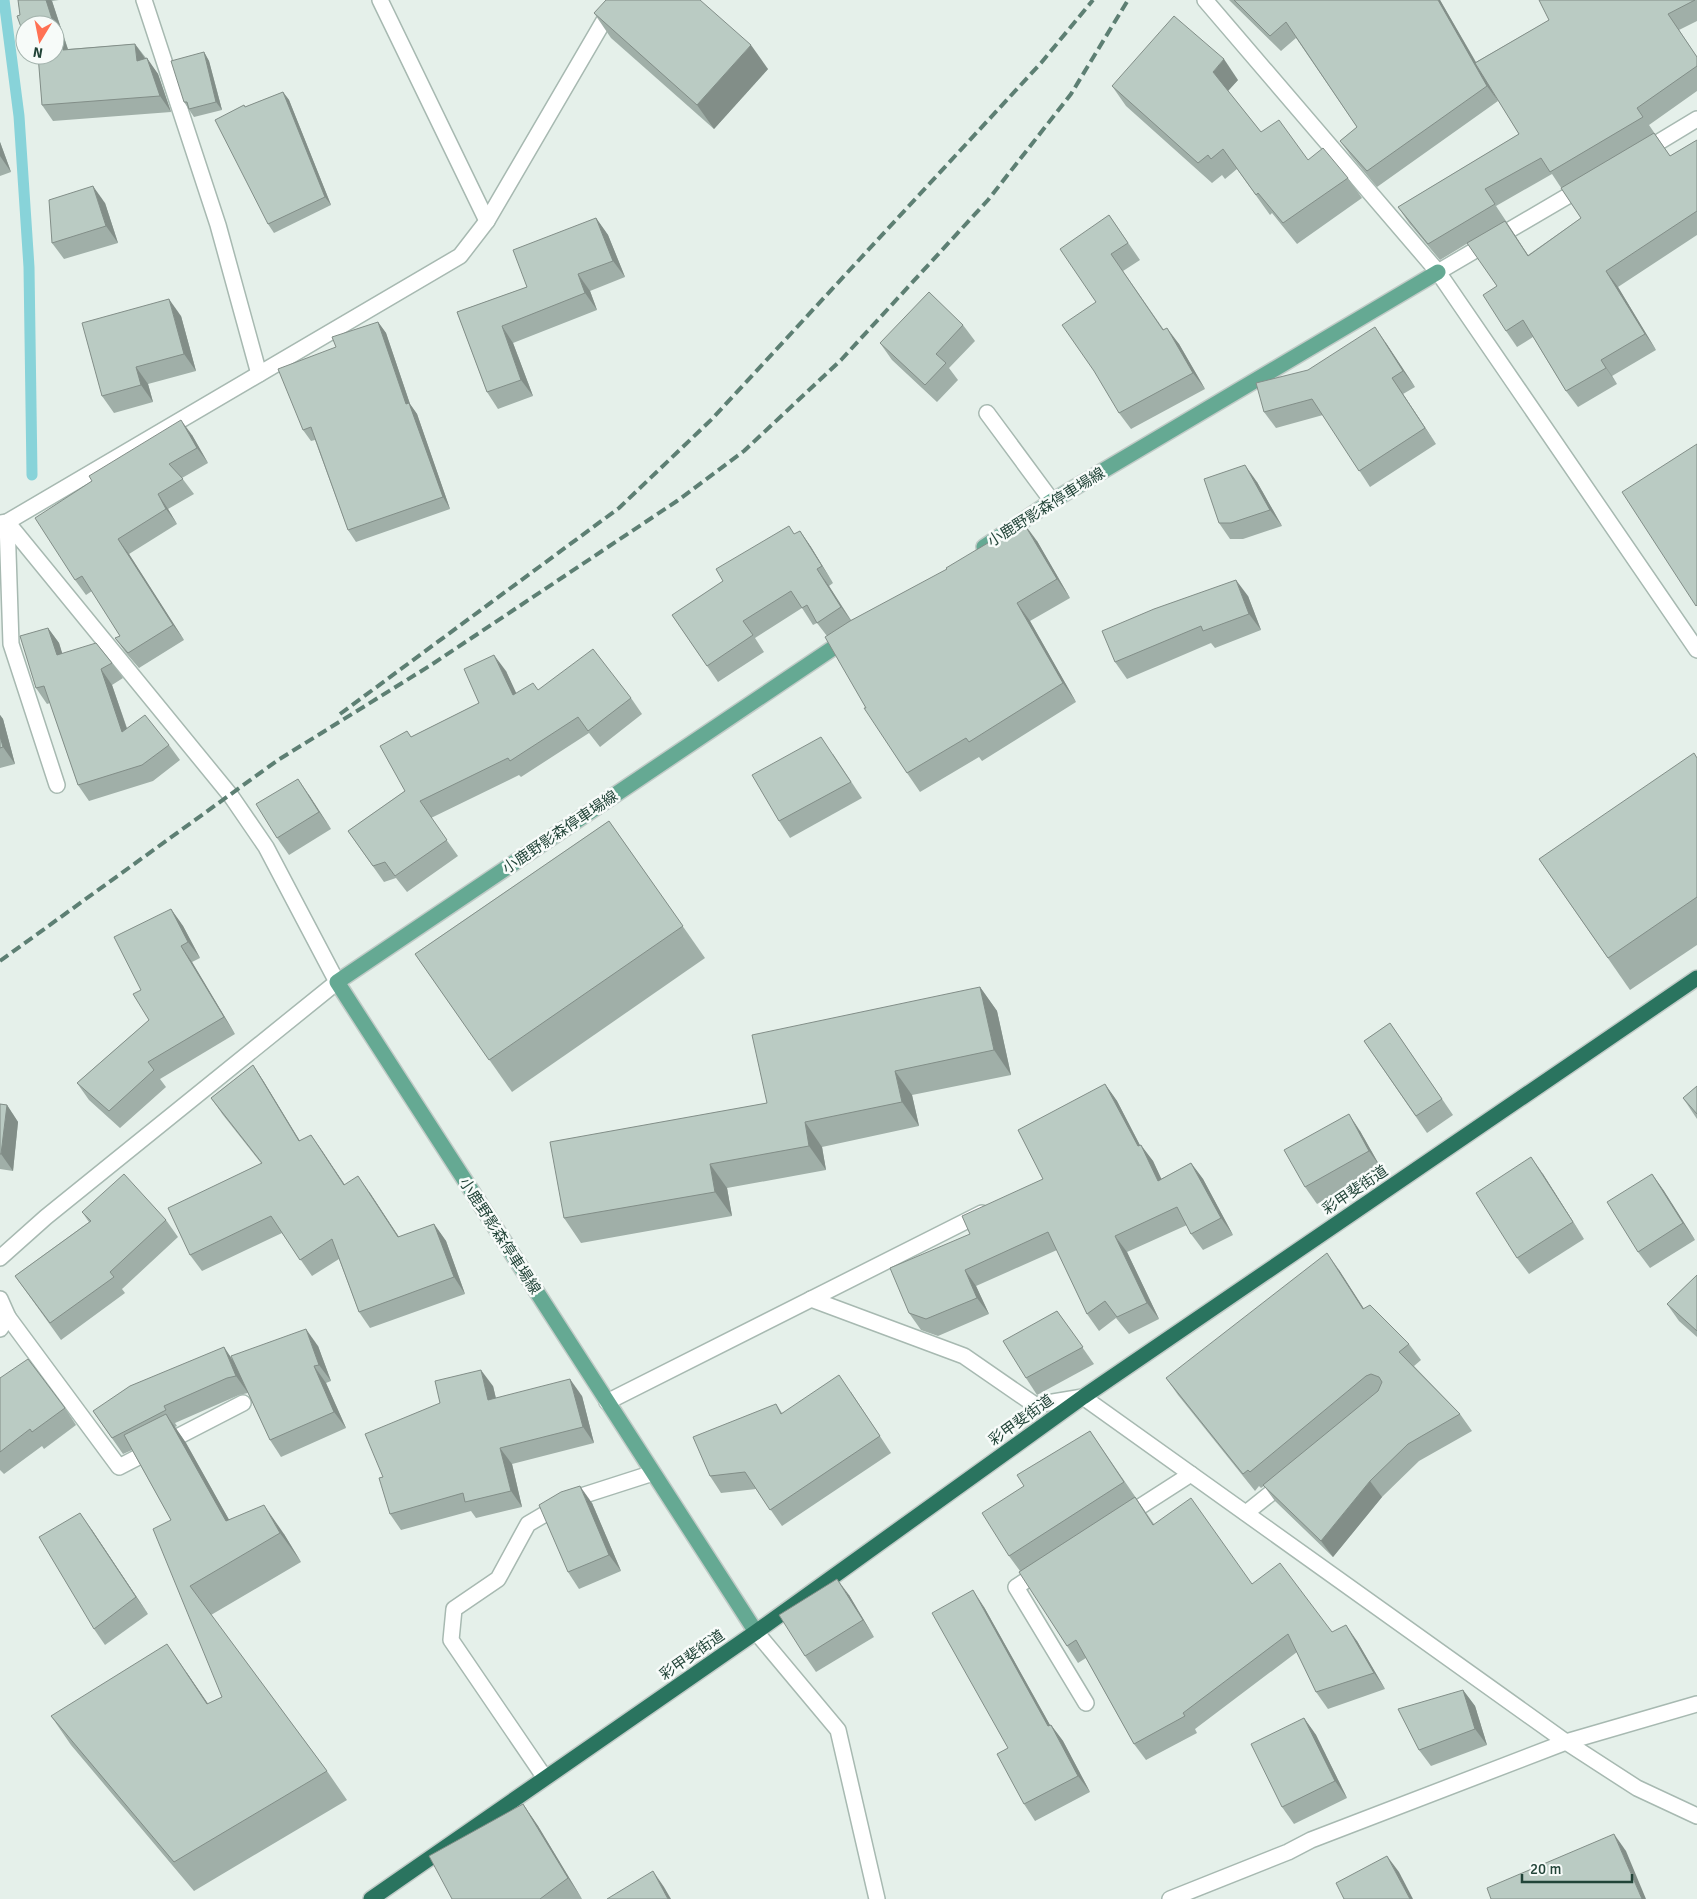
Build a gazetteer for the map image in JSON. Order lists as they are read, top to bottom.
{
  "streets": {
    "highway": ["彩甲斐街道"],
    "main road": ["小鹿野影森停車場線"]
  },
  "crossings": [
    ["小鹿野影森停車場線", "彩甲斐街道"]
  ],
  "scale_bar": "20 m",
  "north": "bottom"
}
